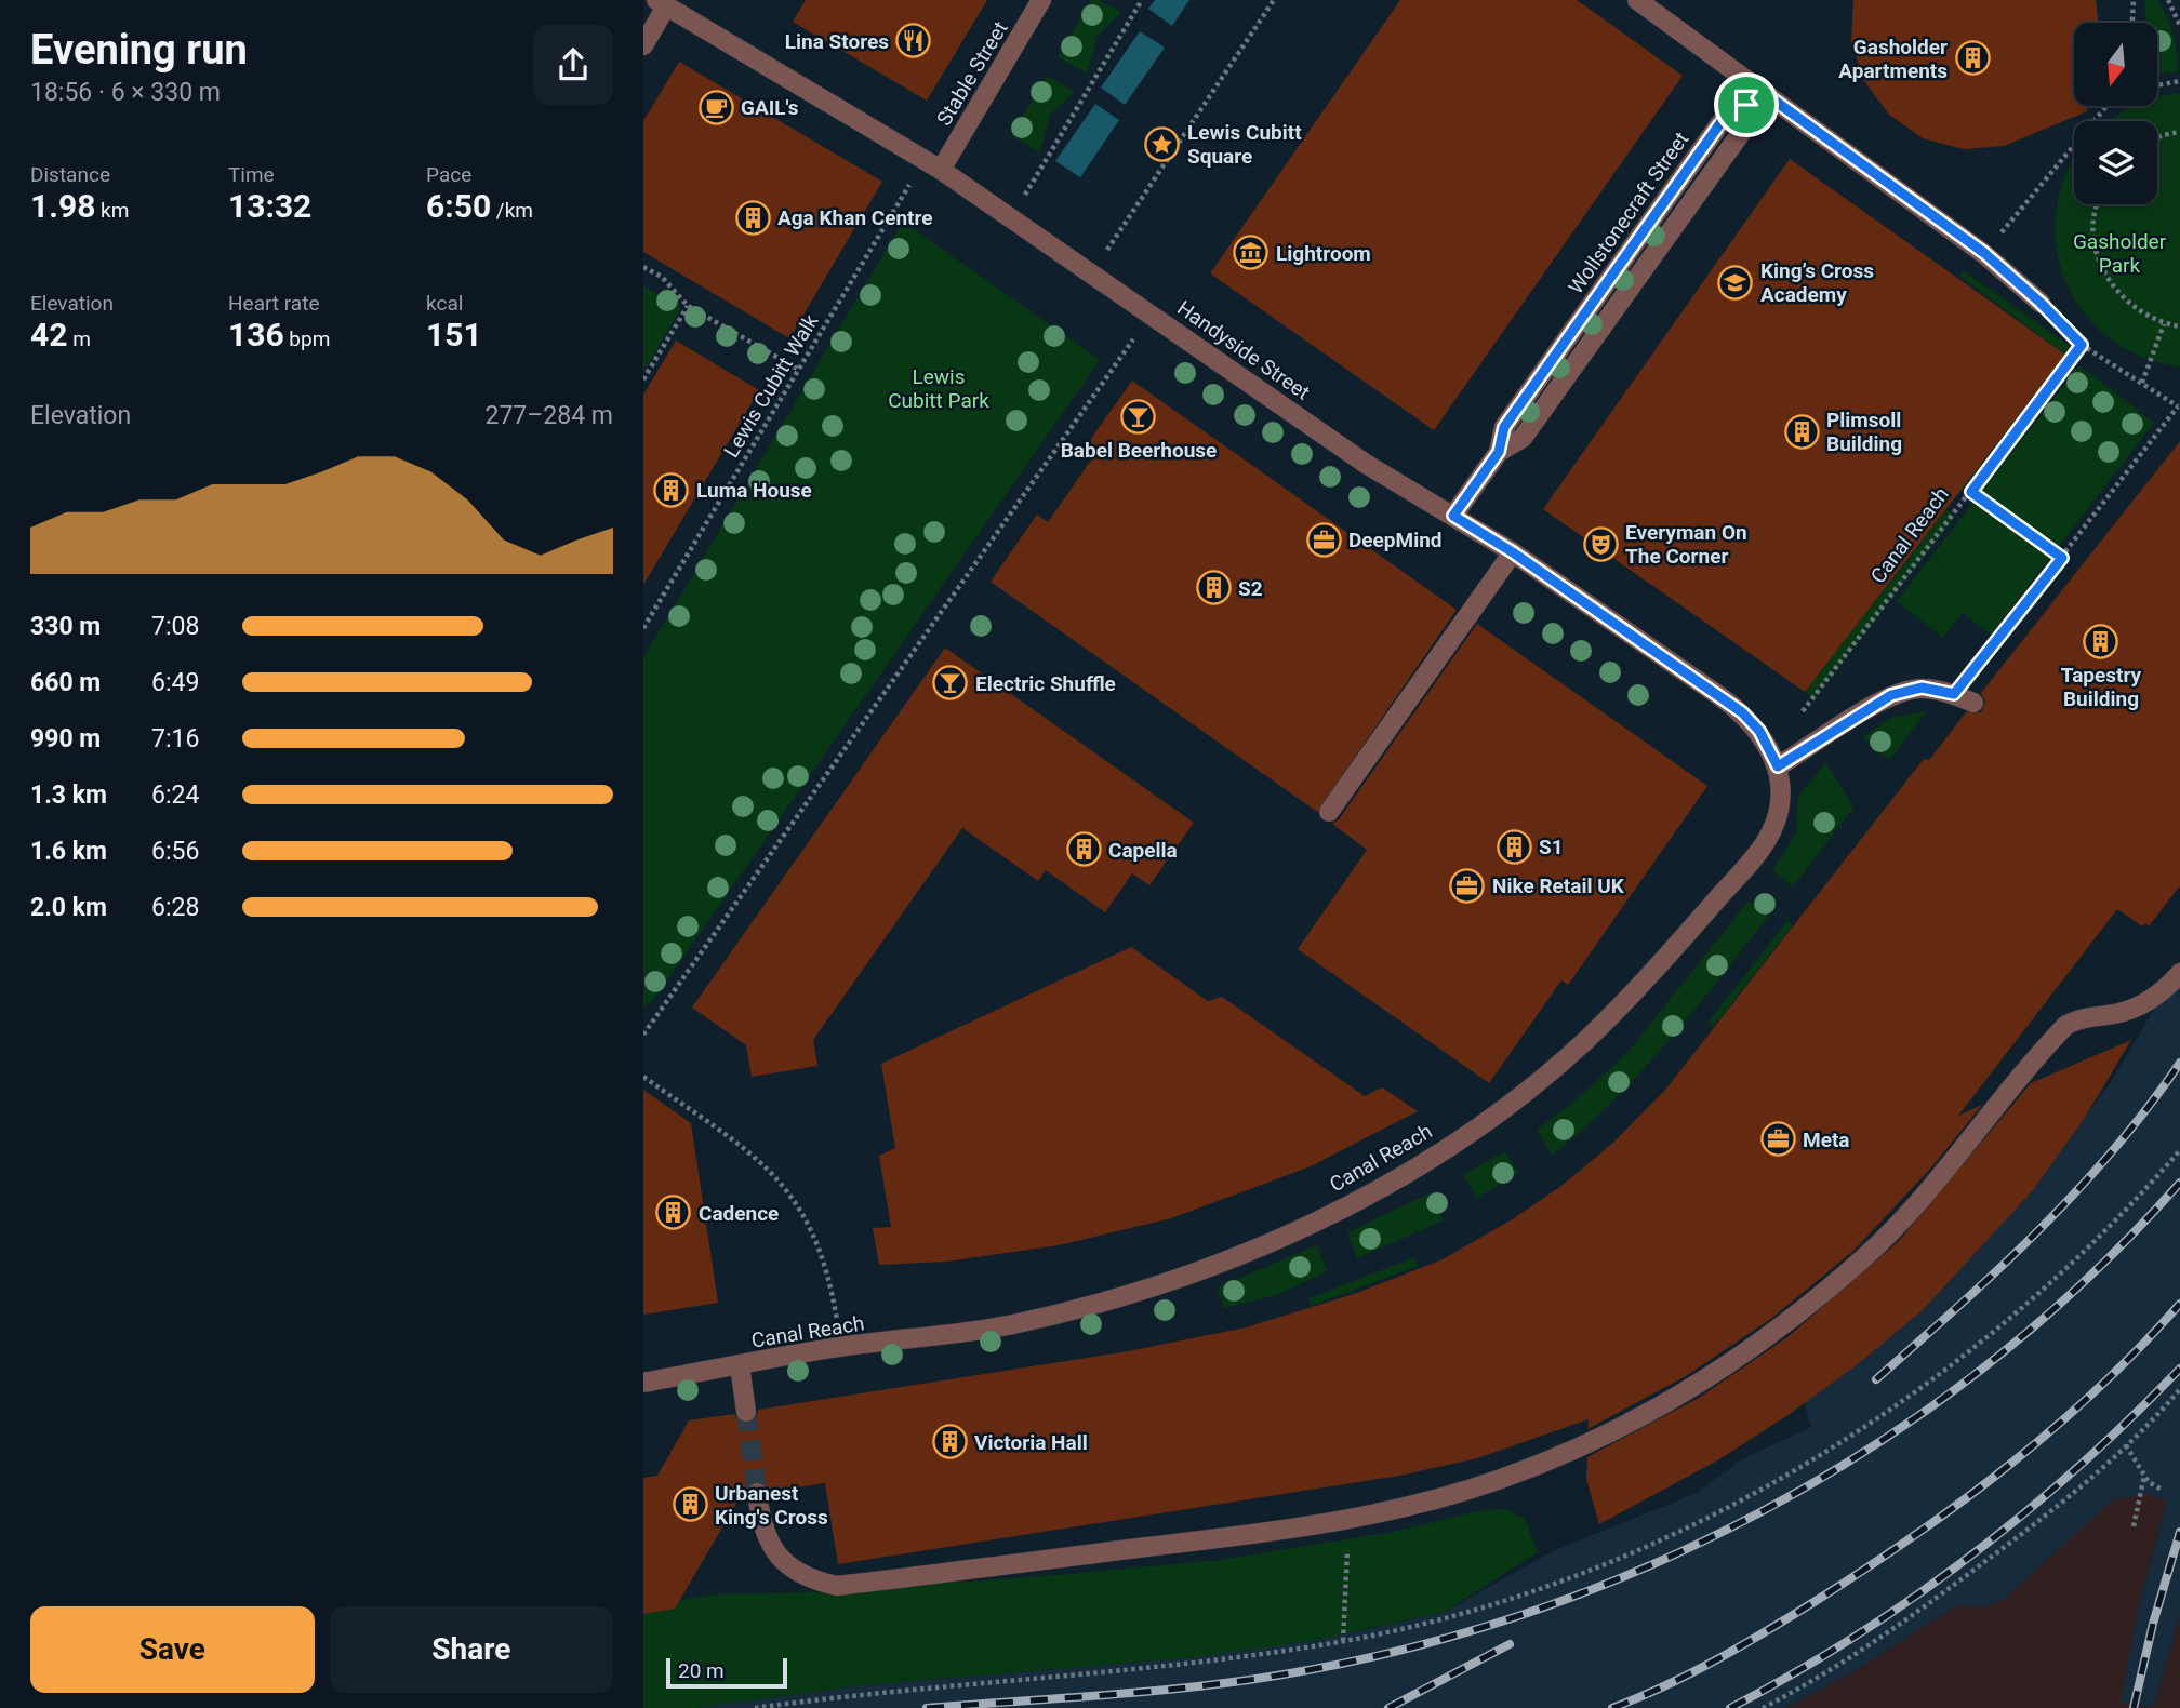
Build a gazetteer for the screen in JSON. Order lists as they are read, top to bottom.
{
  "streets": {
    "street": ["Stable Street", "Handyside Street", "Canal Reach"],
    "path": ["Lewis Cubitt Walk"]
  },
  "crossings": [
    ["Stable Street", "Handyside Street"],
    ["Stable Street", "Lewis Cubitt Walk"],
    ["Handyside Street", "Lewis Cubitt Walk"],
    ["Handyside Street", "Canal Reach"]
  ],
  "parks": ["Gasholder Park", "Lewis Cubitt Park"],
  "places": {
    "restaurant": ["Lina Stores"],
    "building": [
      "Gasholder Apartments",
      "Aga Khan Centre",
      "Plimsoll Building",
      "Luma House",
      "S2",
      "Tapestry Building",
      "S1",
      "Capella",
      "Cadence",
      "Victoria Hall",
      "Urbanest King's Cross"
    ],
    "cafe": ["GAIL's"],
    "place": ["Lewis Cubitt Square"],
    "museum": ["Lightroom"],
    "school or university": ["King’s Cross Academy"],
    "bar": ["Babel Beerhouse", "Electric Shuffle"],
    "office": ["DeepMind", "Nike Retail UK", "Meta"],
    "theatre": ["Everyman On The Corner"]
  },
  "scale_bar": "20 m",
  "north": "bottom",
  "page": {
    "heading": ["Evening run", "18:56 · 6 × 330 m"],
    "stats": [
      ["Distance", "1.98 km"],
      ["Time", "13:32"],
      ["Pace", "6:50 /km"],
      ["Elevation", "42 m"],
      ["Heart rate", "136 bpm"],
      ["kcal", "151"]
    ],
    "chart": ["Elevation", "277–284 m"],
    "list": [
      {
        "name": "330 m",
        "note": "7:08"
      },
      {
        "name": "660 m",
        "note": "6:49"
      },
      {
        "name": "990 m",
        "note": "7:16"
      },
      {
        "name": "1.3 km",
        "note": "6:24"
      },
      {
        "name": "1.6 km",
        "note": "6:56"
      },
      {
        "name": "2.0 km",
        "note": "6:28"
      }
    ],
    "buttons": ["Save", "Share"],
    "scale": "20 m"
  }
}
